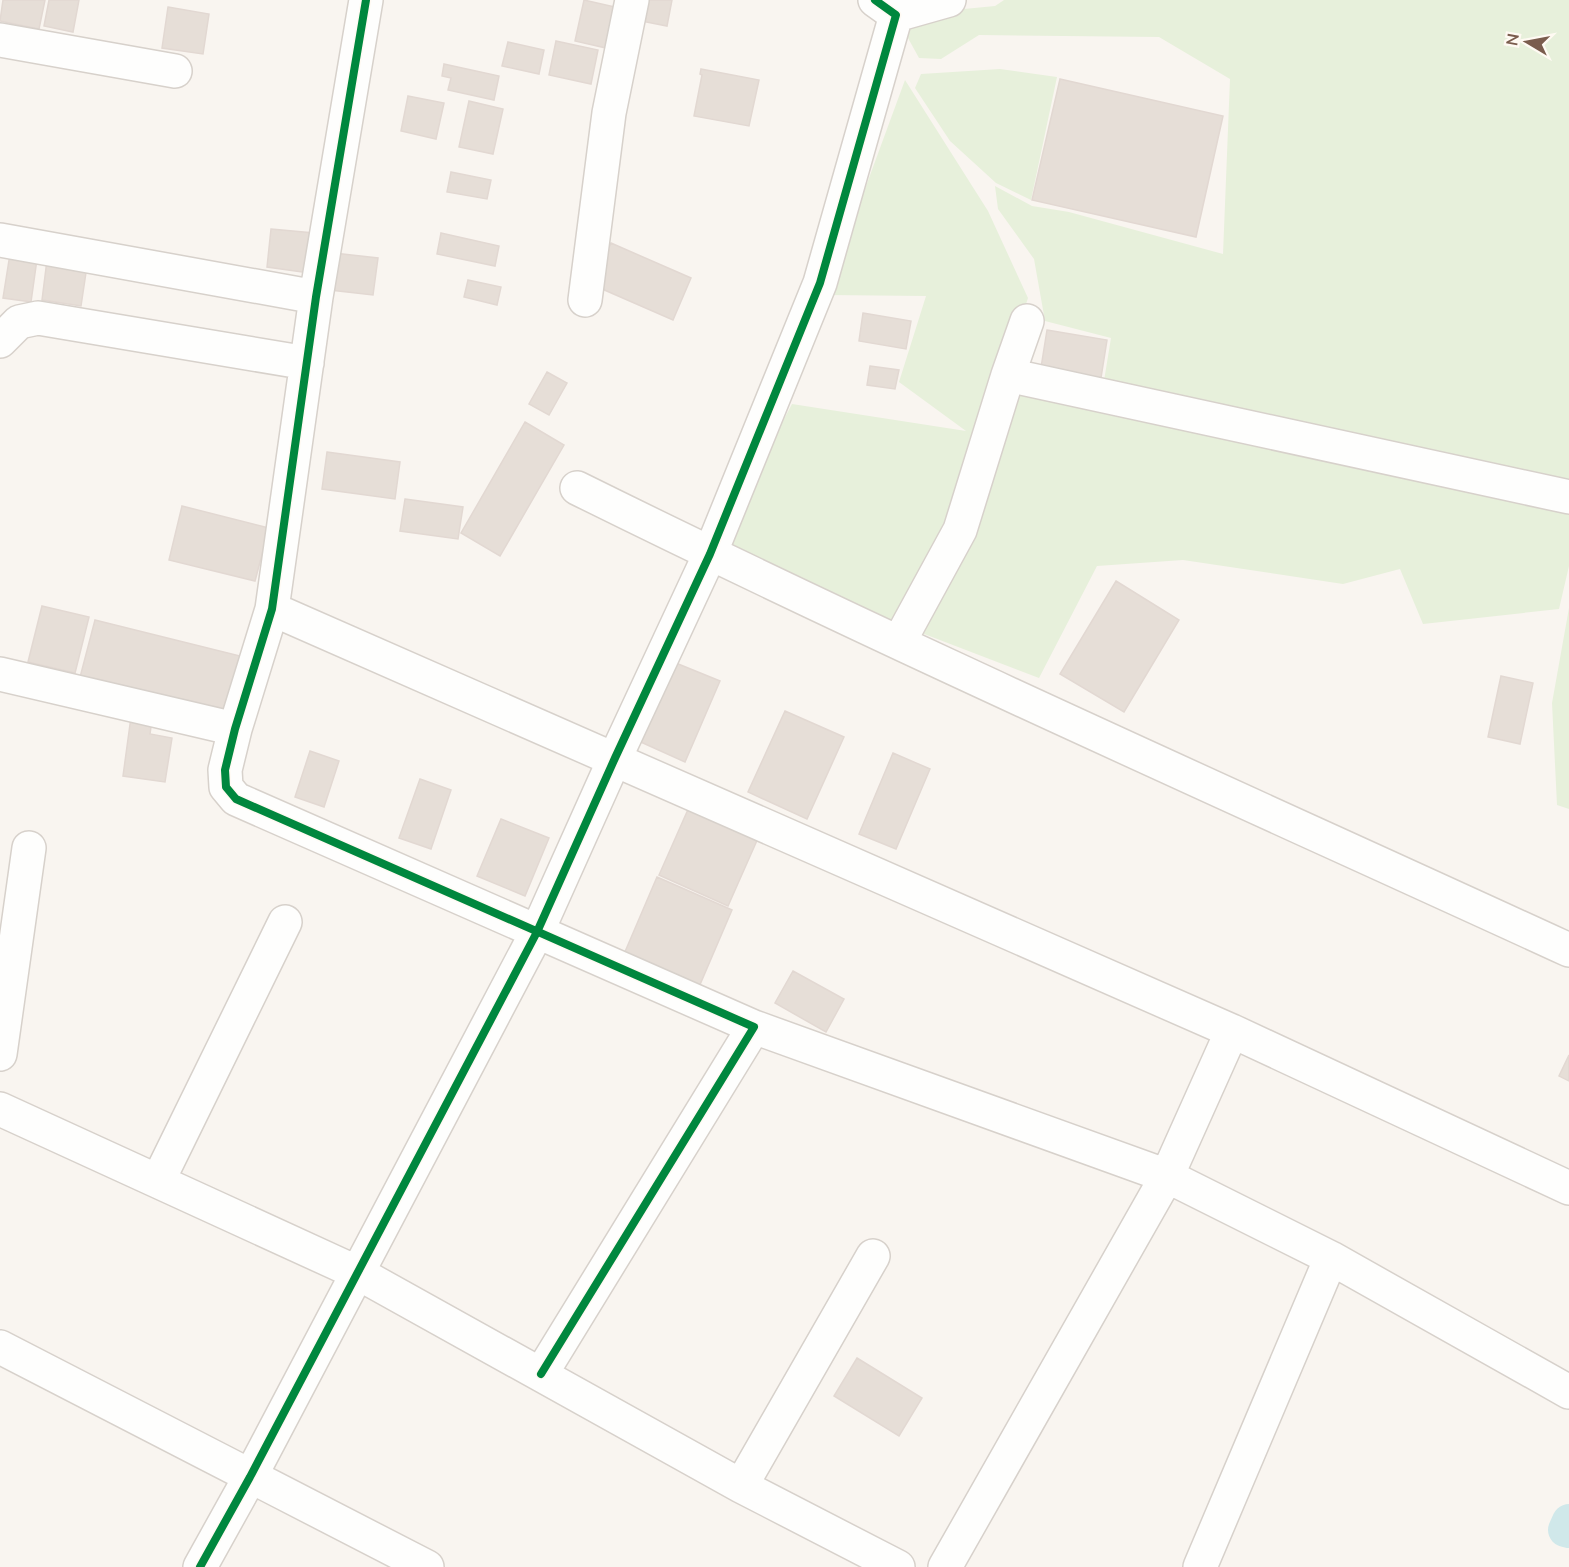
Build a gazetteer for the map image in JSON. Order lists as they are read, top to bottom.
{
  "north": "left"
}
